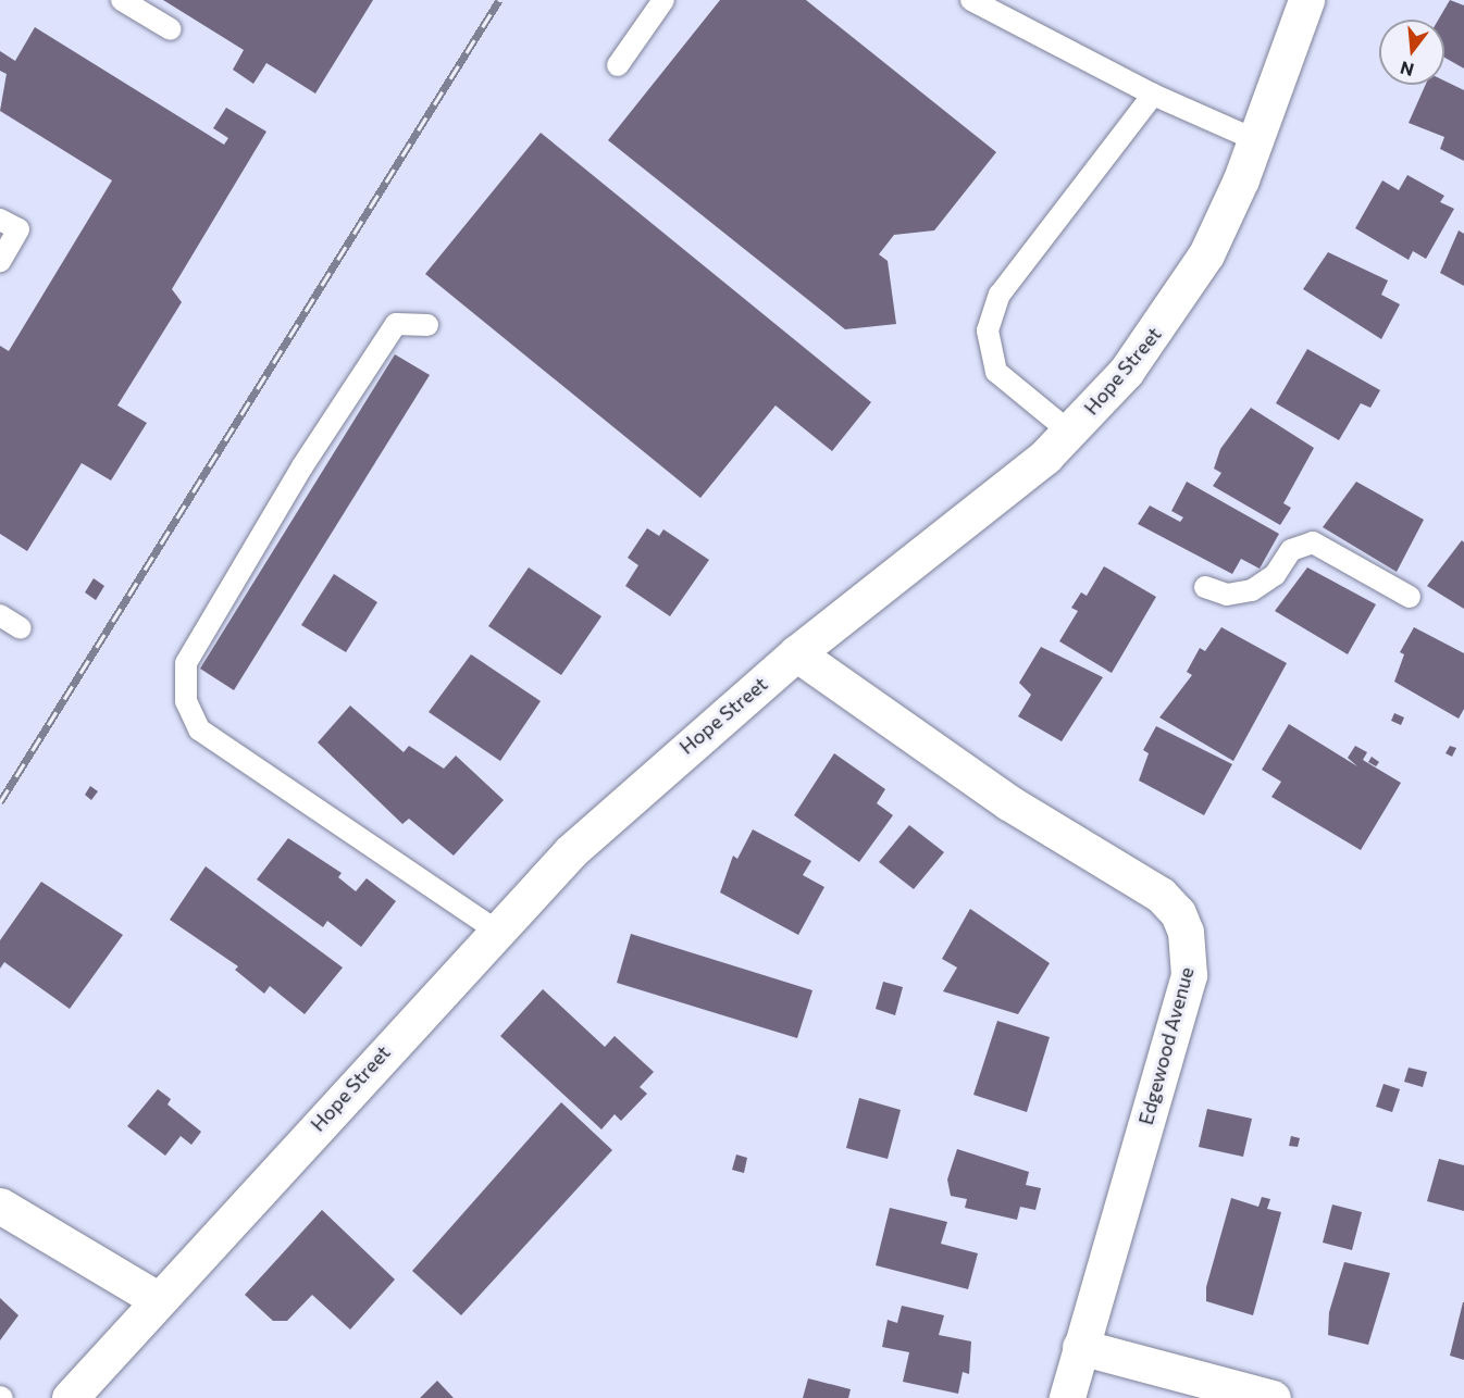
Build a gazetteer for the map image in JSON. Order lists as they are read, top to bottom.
{
  "streets": {
    "main road": ["Hope Street", "Edgewood Avenue"]
  },
  "crossings": [
    ["Hope Street", "Edgewood Avenue"]
  ],
  "north": "bottom"
}
